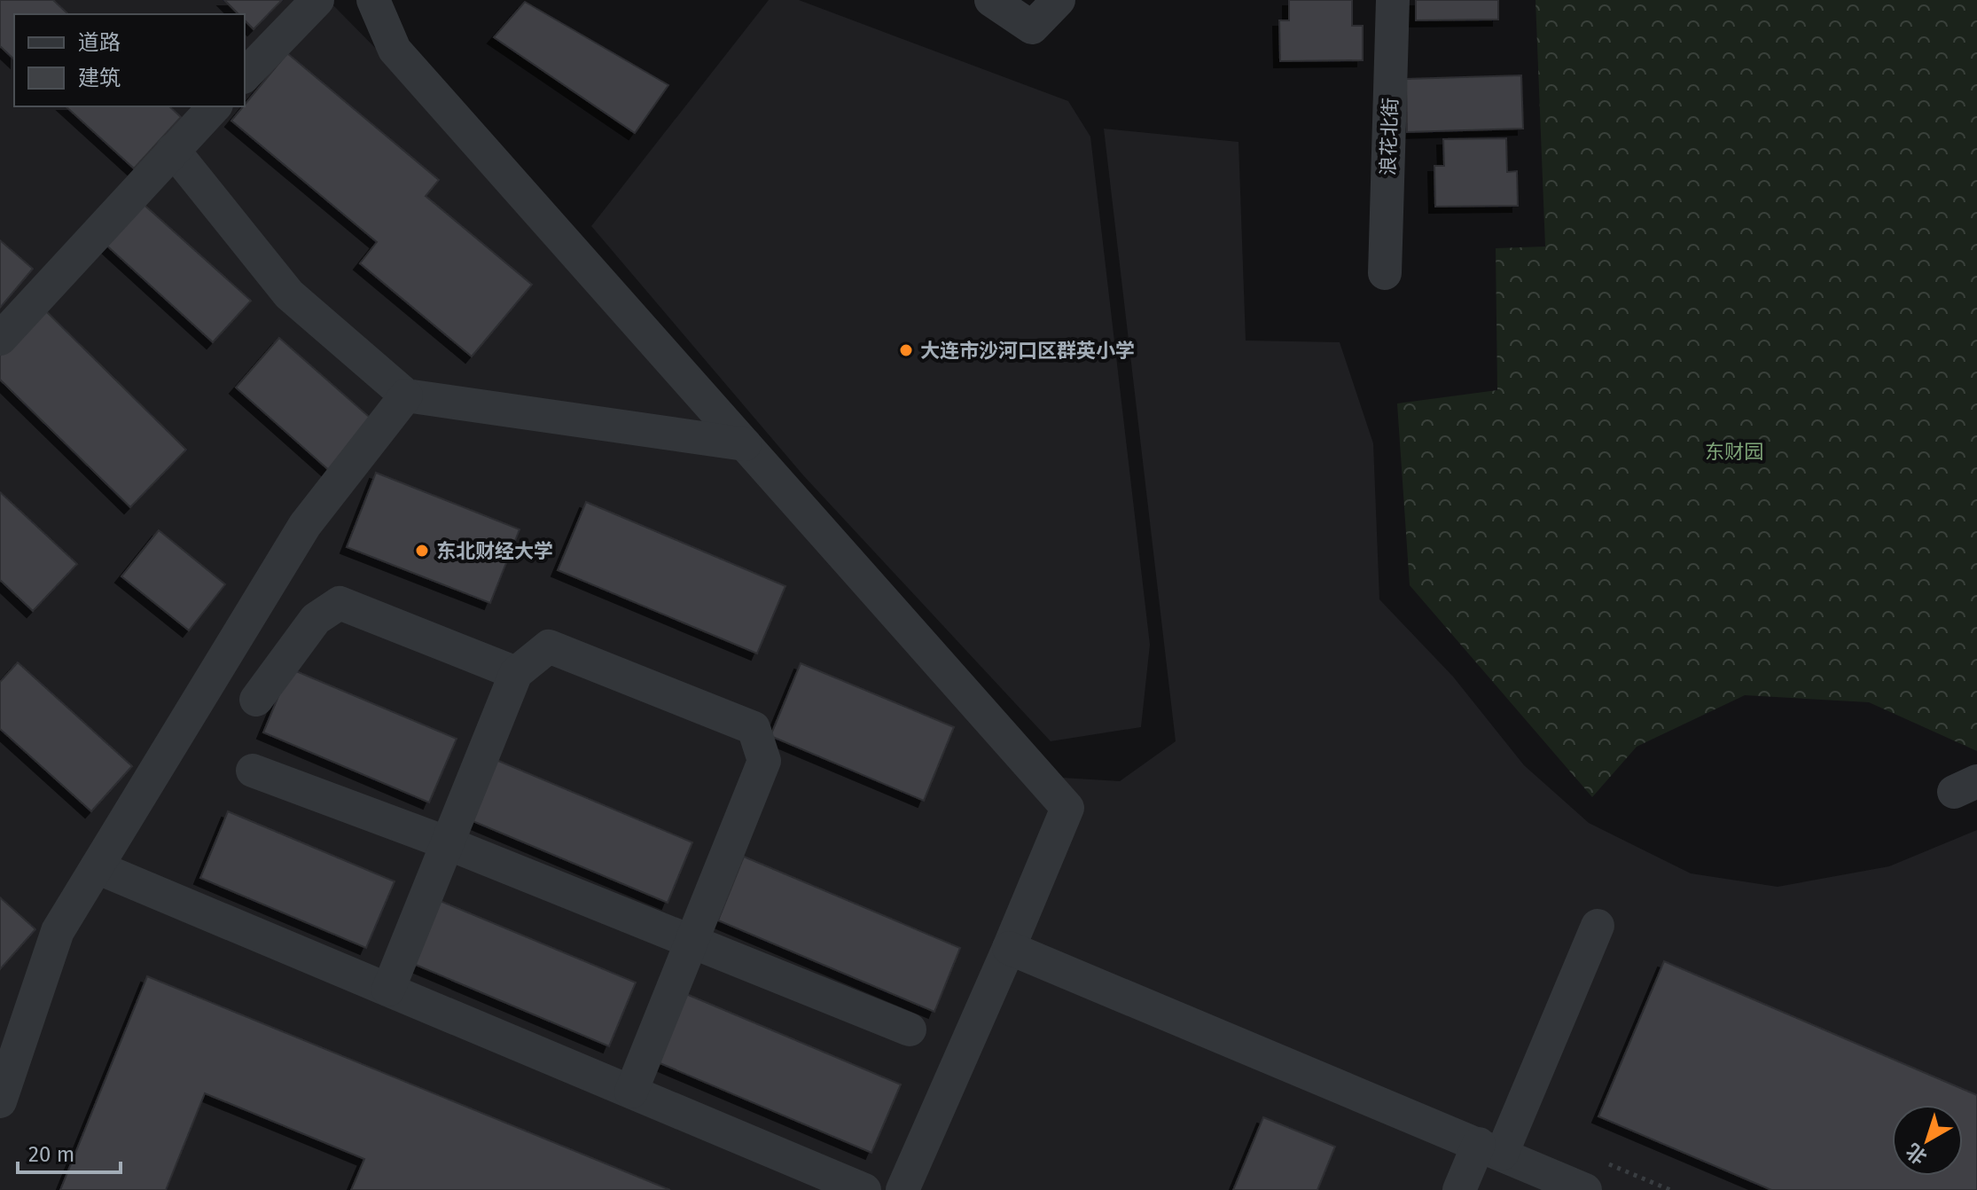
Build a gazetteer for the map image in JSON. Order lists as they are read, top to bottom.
{
  "streets": {
    "street": ["浪花北街"]
  },
  "parks": ["东财园"],
  "places": ["大连市沙河口区群英小学", "东北财经大学"],
  "legend": ["道路", "建筑"],
  "scale_bar": "20 m",
  "north": "bottom left"
}
